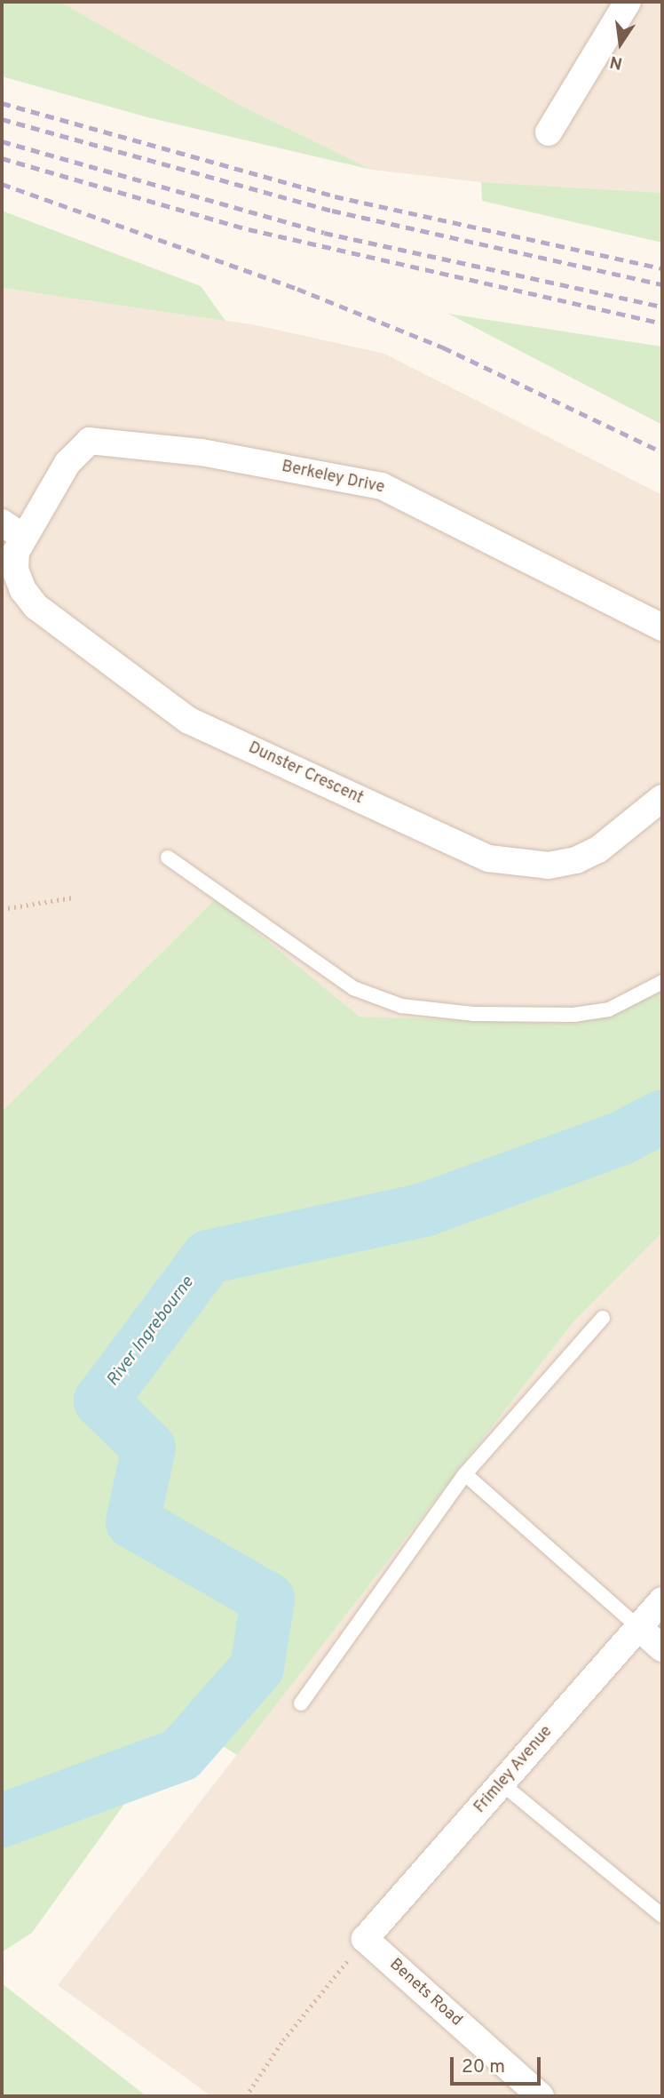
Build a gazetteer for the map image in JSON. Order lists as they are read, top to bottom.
{
  "streets": {
    "street": [
      "Berkeley Drive",
      "Dunster Crescent",
      "Frimley Avenue",
      "Benets Road"
    ]
  },
  "crossings": [
    ["Berkeley Drive", "Dunster Crescent"],
    ["Frimley Avenue", "Benets Road"]
  ],
  "water": ["River Ingrebourne"],
  "scale_bar": "20 m",
  "north": "bottom"
}
